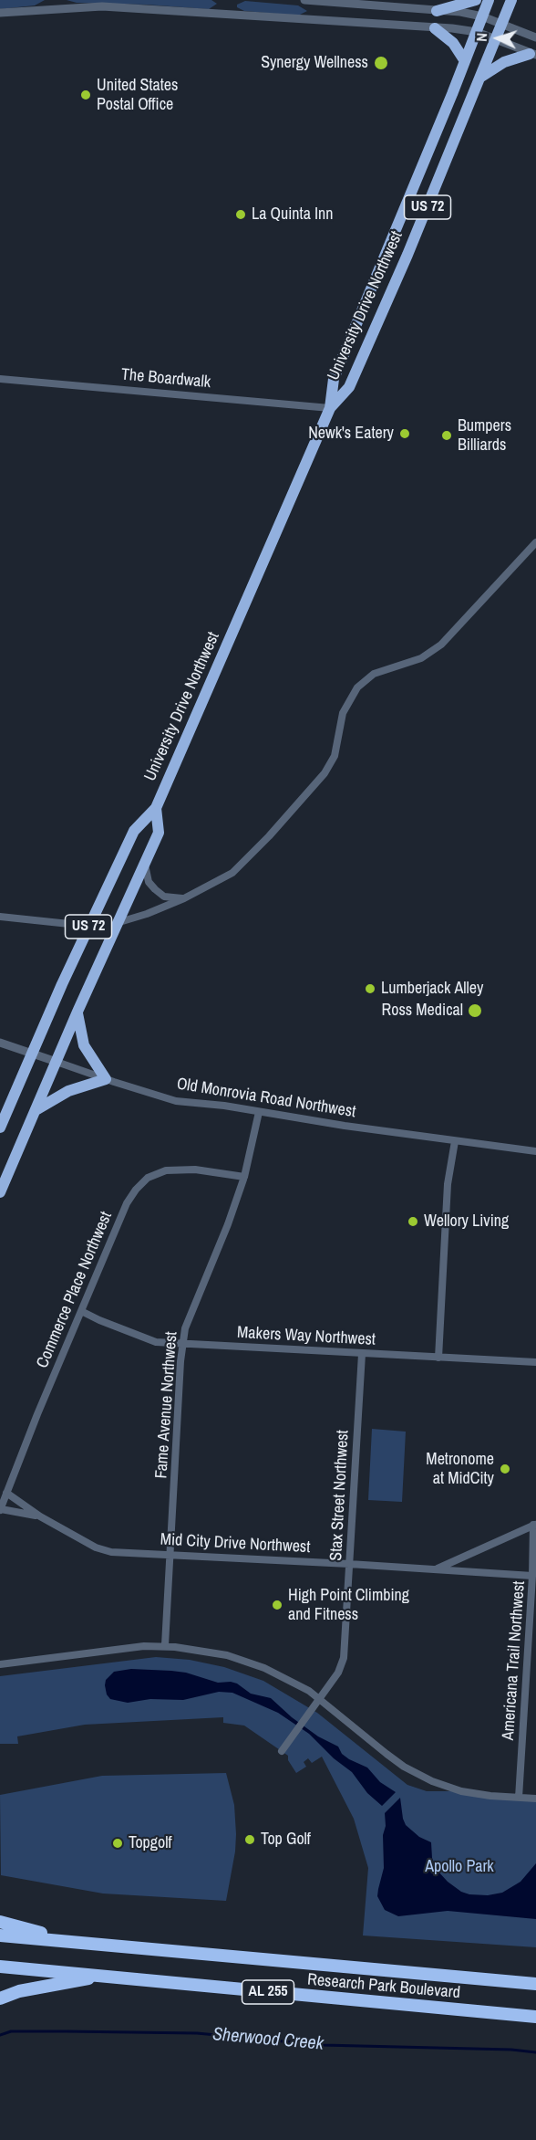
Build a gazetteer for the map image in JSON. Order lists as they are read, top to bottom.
{
  "streets": {
    "highway": [
      "US 72",
      "University Drive Northwest",
      "Research Park Boulevard",
      "AL 255"
    ],
    "street": [
      "The Boardwalk",
      "Old Monrovia Road Northwest",
      "Commerce Place Northwest",
      "Makers Way Northwest",
      "Fame Avenue Northwest",
      "Stax Street Northwest",
      "Mid City Drive Northwest",
      "Americana Trail Northwest"
    ]
  },
  "crossings": [
    ["University Drive Northwest", "The Boardwalk"],
    ["University Drive Northwest", "Old Monrovia Road Northwest"],
    ["Old Monrovia Road Northwest", "Fame Avenue Northwest"],
    ["Commerce Place Northwest", "Makers Way Northwest"],
    ["Commerce Place Northwest", "Fame Avenue Northwest"],
    ["Commerce Place Northwest", "Mid City Drive Northwest"],
    ["Makers Way Northwest", "Fame Avenue Northwest"],
    ["Makers Way Northwest", "Stax Street Northwest"],
    ["Fame Avenue Northwest", "Mid City Drive Northwest"],
    ["Stax Street Northwest", "Mid City Drive Northwest"],
    ["Mid City Drive Northwest", "Americana Trail Northwest"]
  ],
  "water": ["Sherwood Creek"],
  "parks": ["Apollo Park"],
  "places": [
    "Synergy Wellness",
    "United States Postal Office",
    "La Quinta Inn",
    "Newk's Eatery",
    "Bumpers Billiards",
    "Lumberjack Alley",
    "Ross Medical",
    "Wellory Living",
    "Metronome at MidCity",
    "High Point Climbing and Fitness",
    "Top Golf",
    "Topgolf"
  ],
  "north": "left"
}
